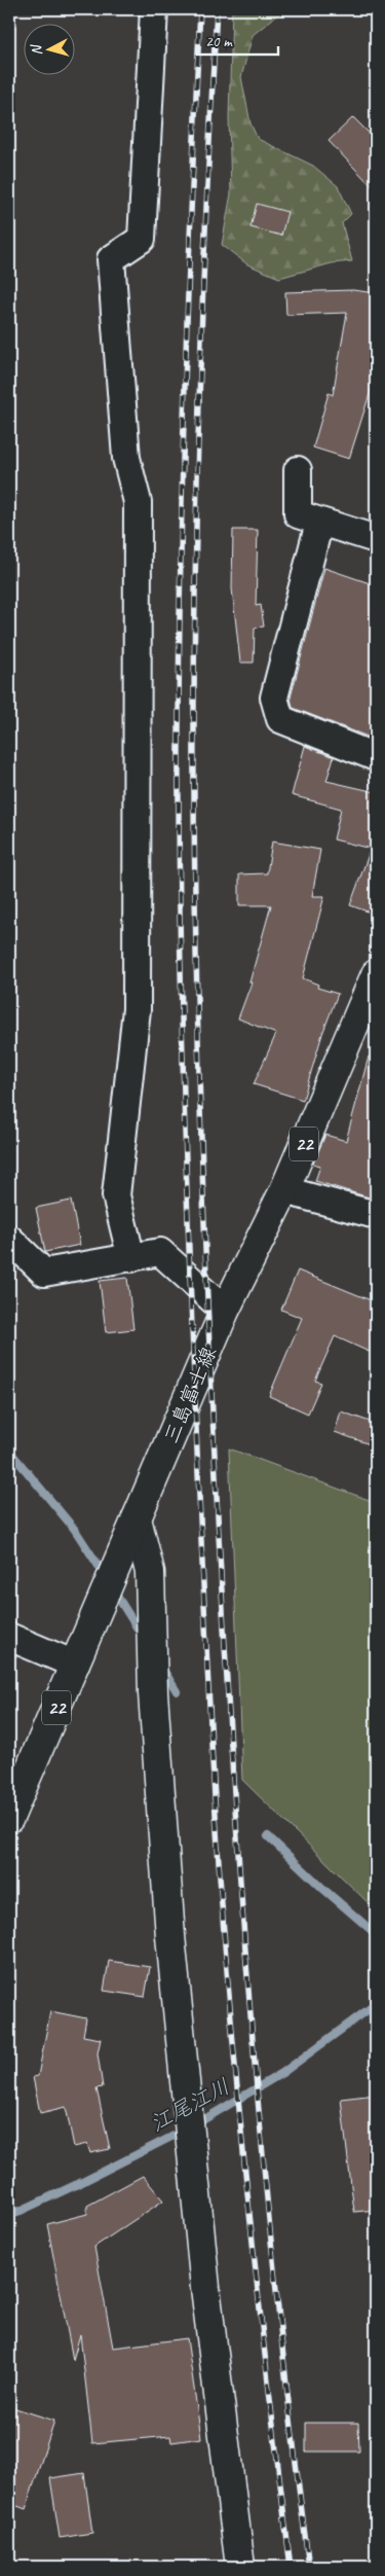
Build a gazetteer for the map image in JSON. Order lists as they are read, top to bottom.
{
  "streets": {
    "street": ["22", "三島富士線"]
  },
  "water": ["江尾江川"],
  "scale_bar": "20 m",
  "north": "left"
}
